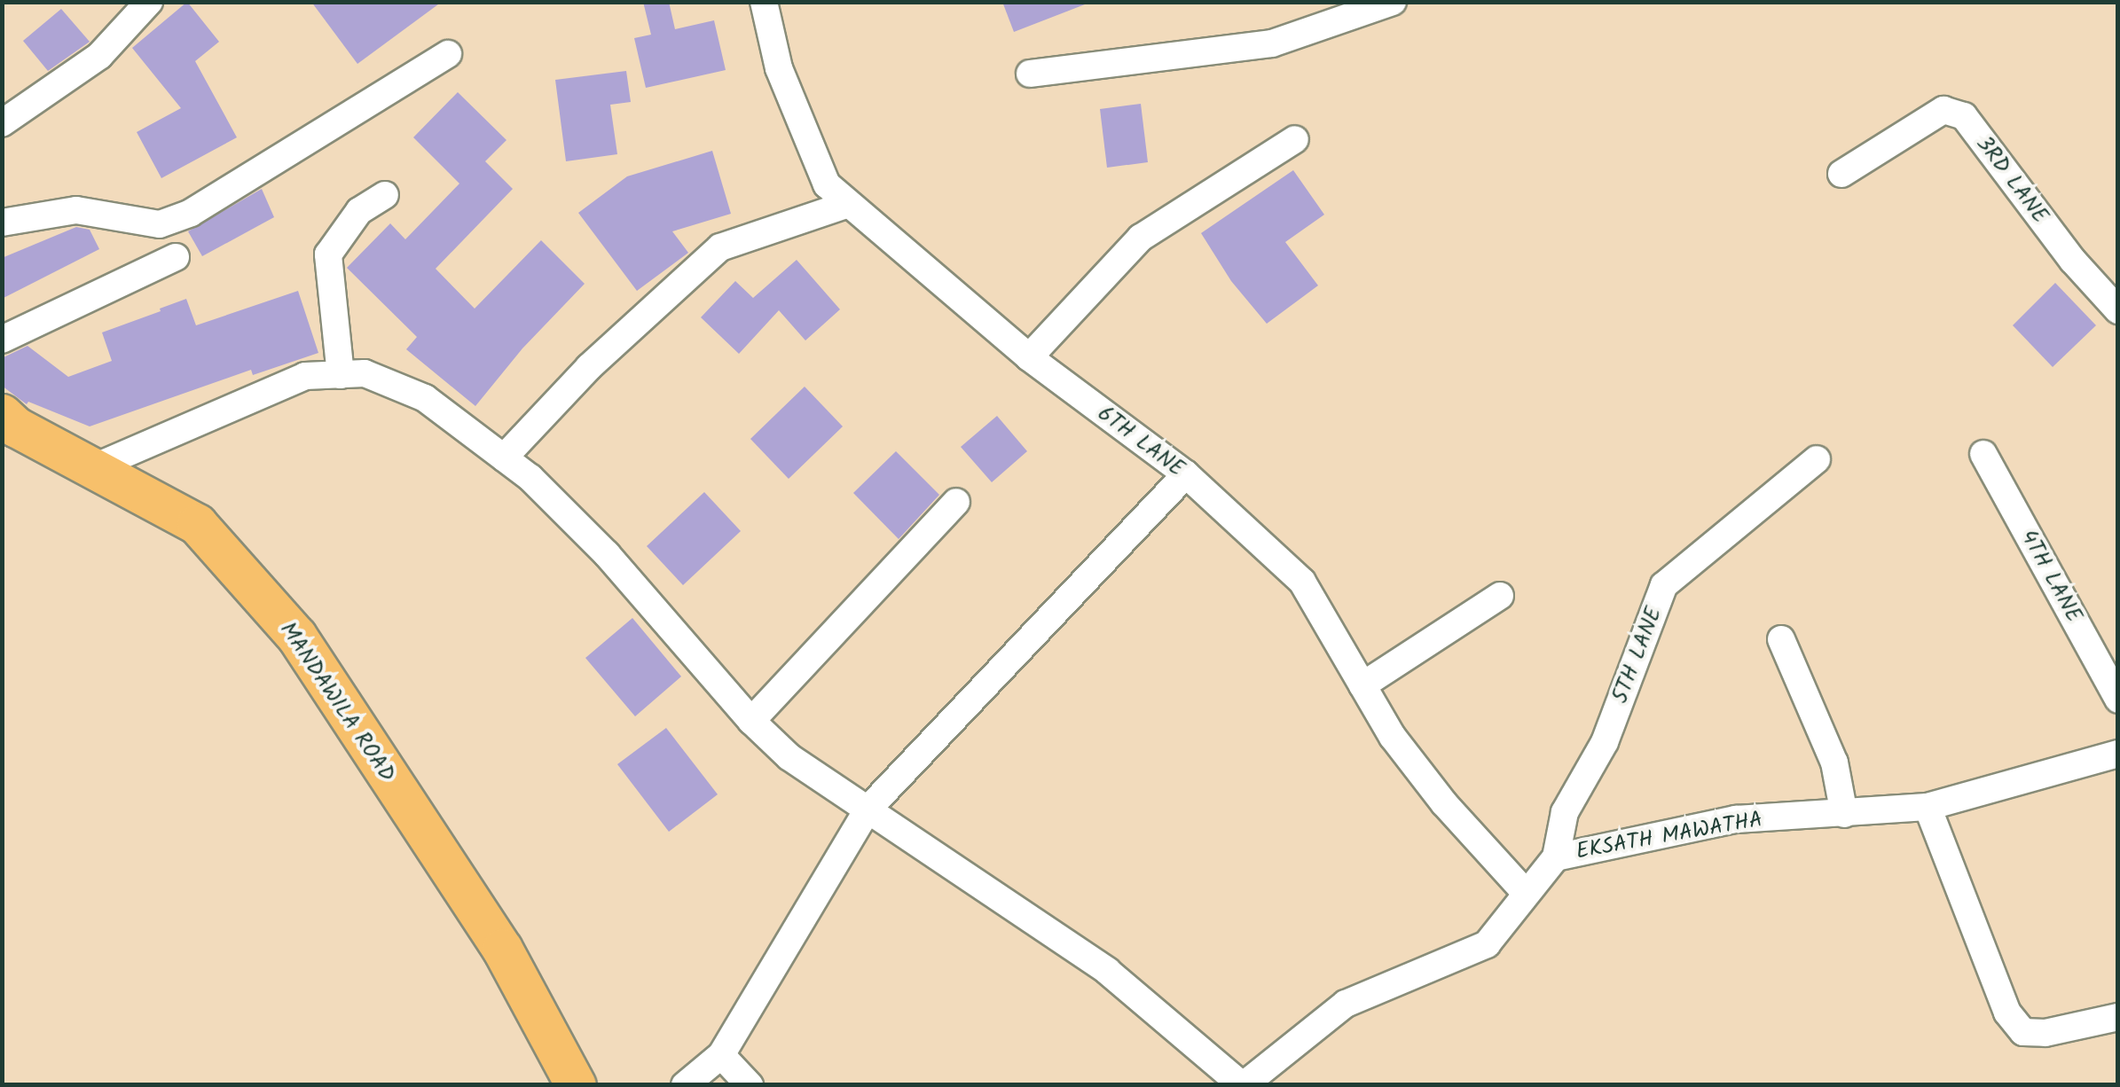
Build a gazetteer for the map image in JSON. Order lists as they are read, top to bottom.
{
  "streets": {
    "main road": ["MANDAWILA ROAD"],
    "street": [
      "3RD LANE",
      "6TH LANE",
      "4TH LANE",
      "5TH LANE",
      "EKSATH MAWATHA"
    ]
  },
  "crossings": [
    ["6TH LANE", "EKSATH MAWATHA"],
    ["5TH LANE", "EKSATH MAWATHA"]
  ]
}
